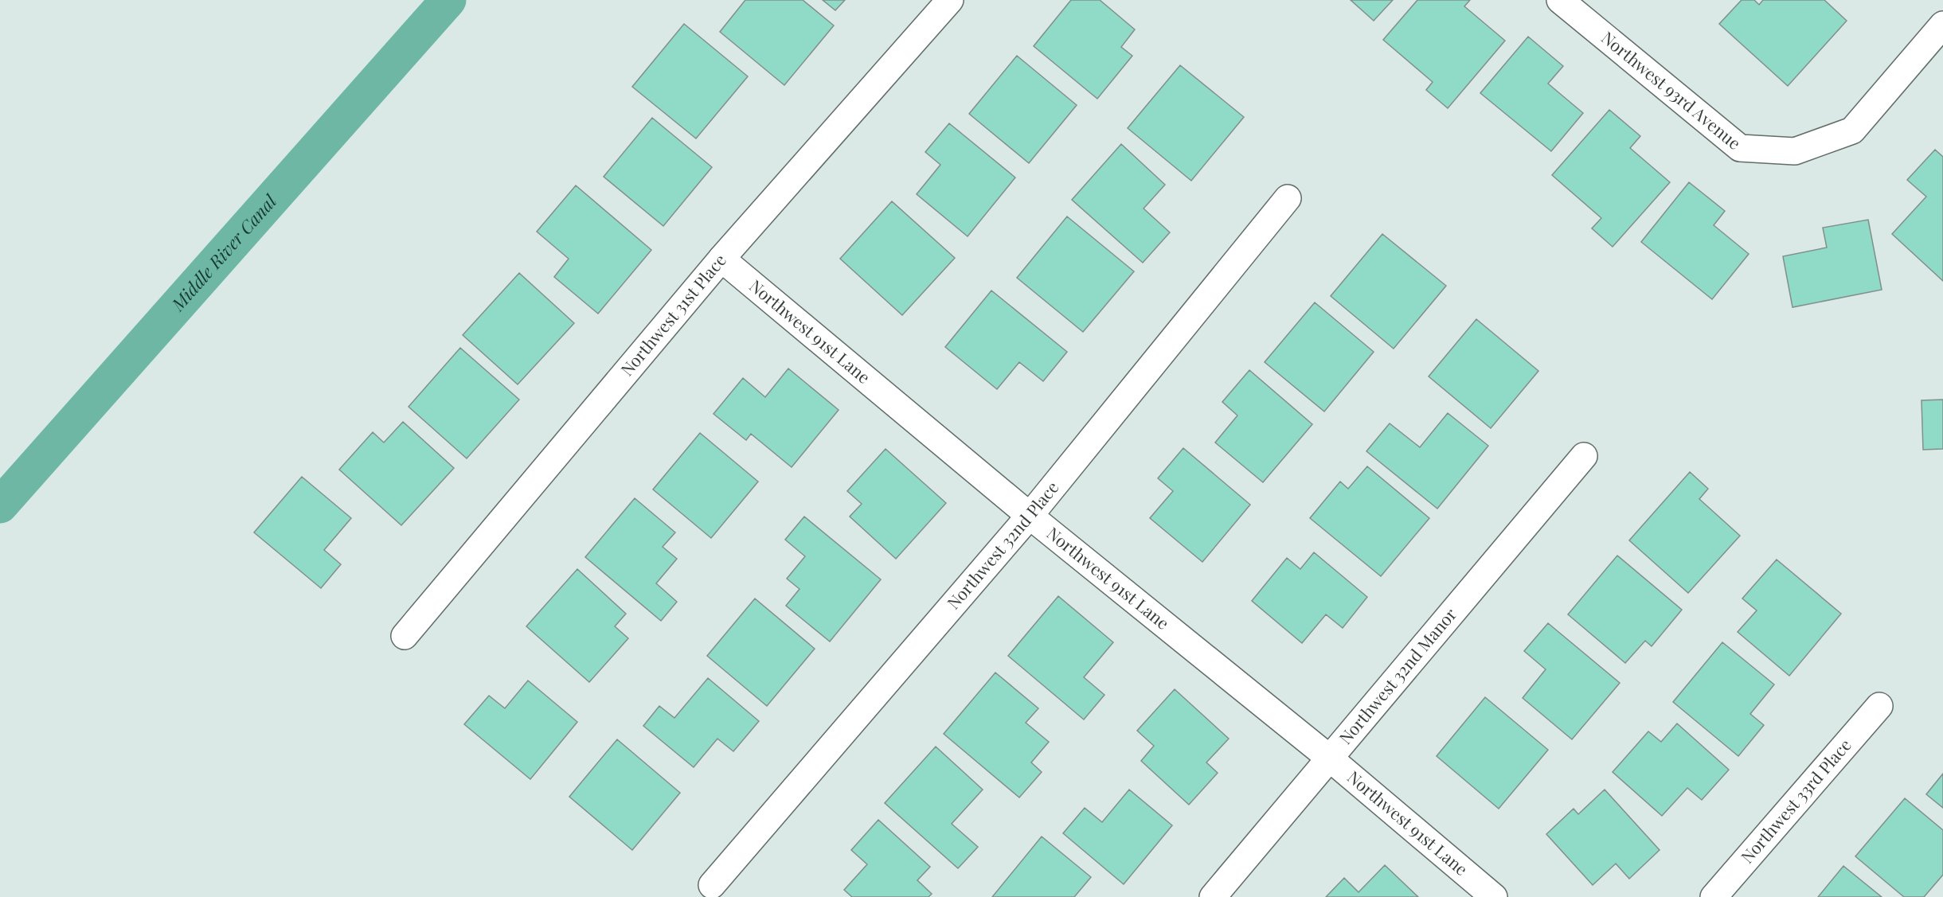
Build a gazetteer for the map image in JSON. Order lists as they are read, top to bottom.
{
  "streets": {
    "street": [
      "Northwest 93rd Avenue",
      "Northwest 31st Place",
      "Northwest 91st Lane",
      "Northwest 32nd Place",
      "Northwest 32nd Manor",
      "Northwest 33rd Place"
    ]
  },
  "crossings": [
    ["Northwest 31st Place", "Northwest 91st Lane"],
    ["Northwest 91st Lane", "Northwest 32nd Place"],
    ["Northwest 91st Lane", "Northwest 32nd Manor"]
  ],
  "water": ["Middle River Canal"]
}
